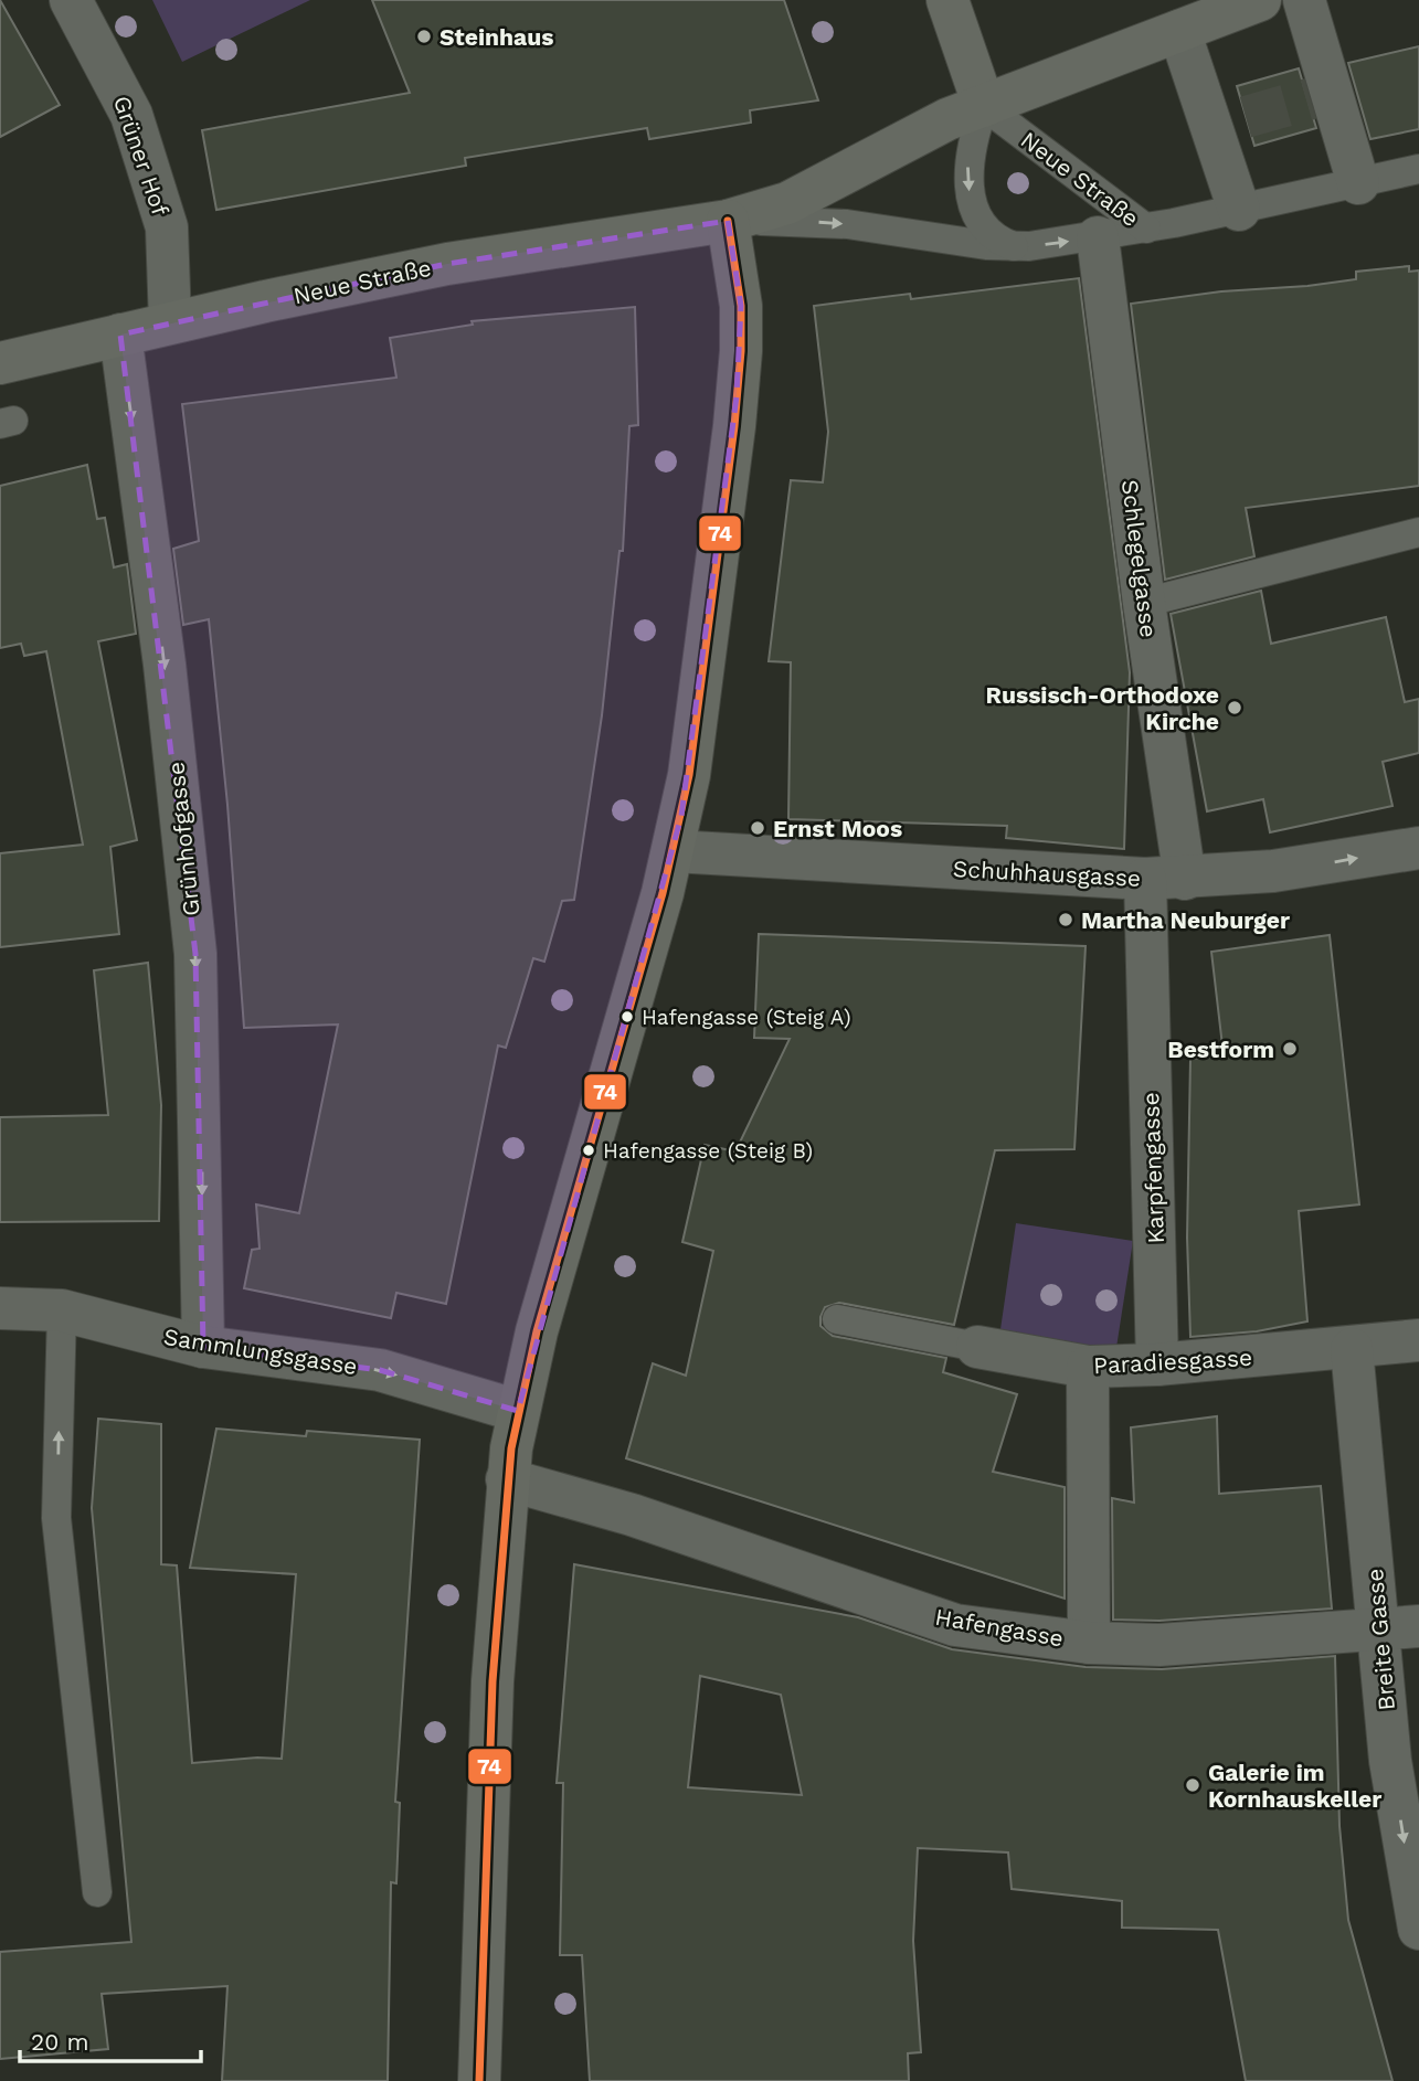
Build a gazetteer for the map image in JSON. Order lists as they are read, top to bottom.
{
  "streets": {
    "street": [
      "Grüner Hof",
      "Neue Straße",
      "Schlegelgasse",
      "Grünhofgasse",
      "Schuhhausgasse",
      "Karpfengasse",
      "Sammlungsgasse",
      "Paradiesgasse",
      "Hafengasse",
      "Breite Gasse"
    ]
  },
  "crossings": [
    ["Grüner Hof", "Neue Straße"],
    ["Neue Straße", "Schlegelgasse"],
    ["Neue Straße", "Grünhofgasse"],
    ["Schlegelgasse", "Schuhhausgasse"],
    ["Schlegelgasse", "Karpfengasse"],
    ["Grünhofgasse", "Sammlungsgasse"],
    ["Schuhhausgasse", "Karpfengasse"],
    ["Karpfengasse", "Paradiesgasse"],
    ["Paradiesgasse", "Breite Gasse"],
    ["Hafengasse", "Breite Gasse"]
  ],
  "one_way": ["Grünhofgasse", "Sammlungsgasse", "Breite Gasse"],
  "places": [
    "Steinhaus",
    "Russisch-Orthodoxe Kirche",
    "Ernst Moos",
    "Martha Neuburger",
    "Hafengasse (Steig A)",
    "Bestform",
    "Hafengasse (Steig B)",
    "Galerie im Kornhauskeller"
  ],
  "lines": ["transit line 74"],
  "scale_bar": "20 m"
}
